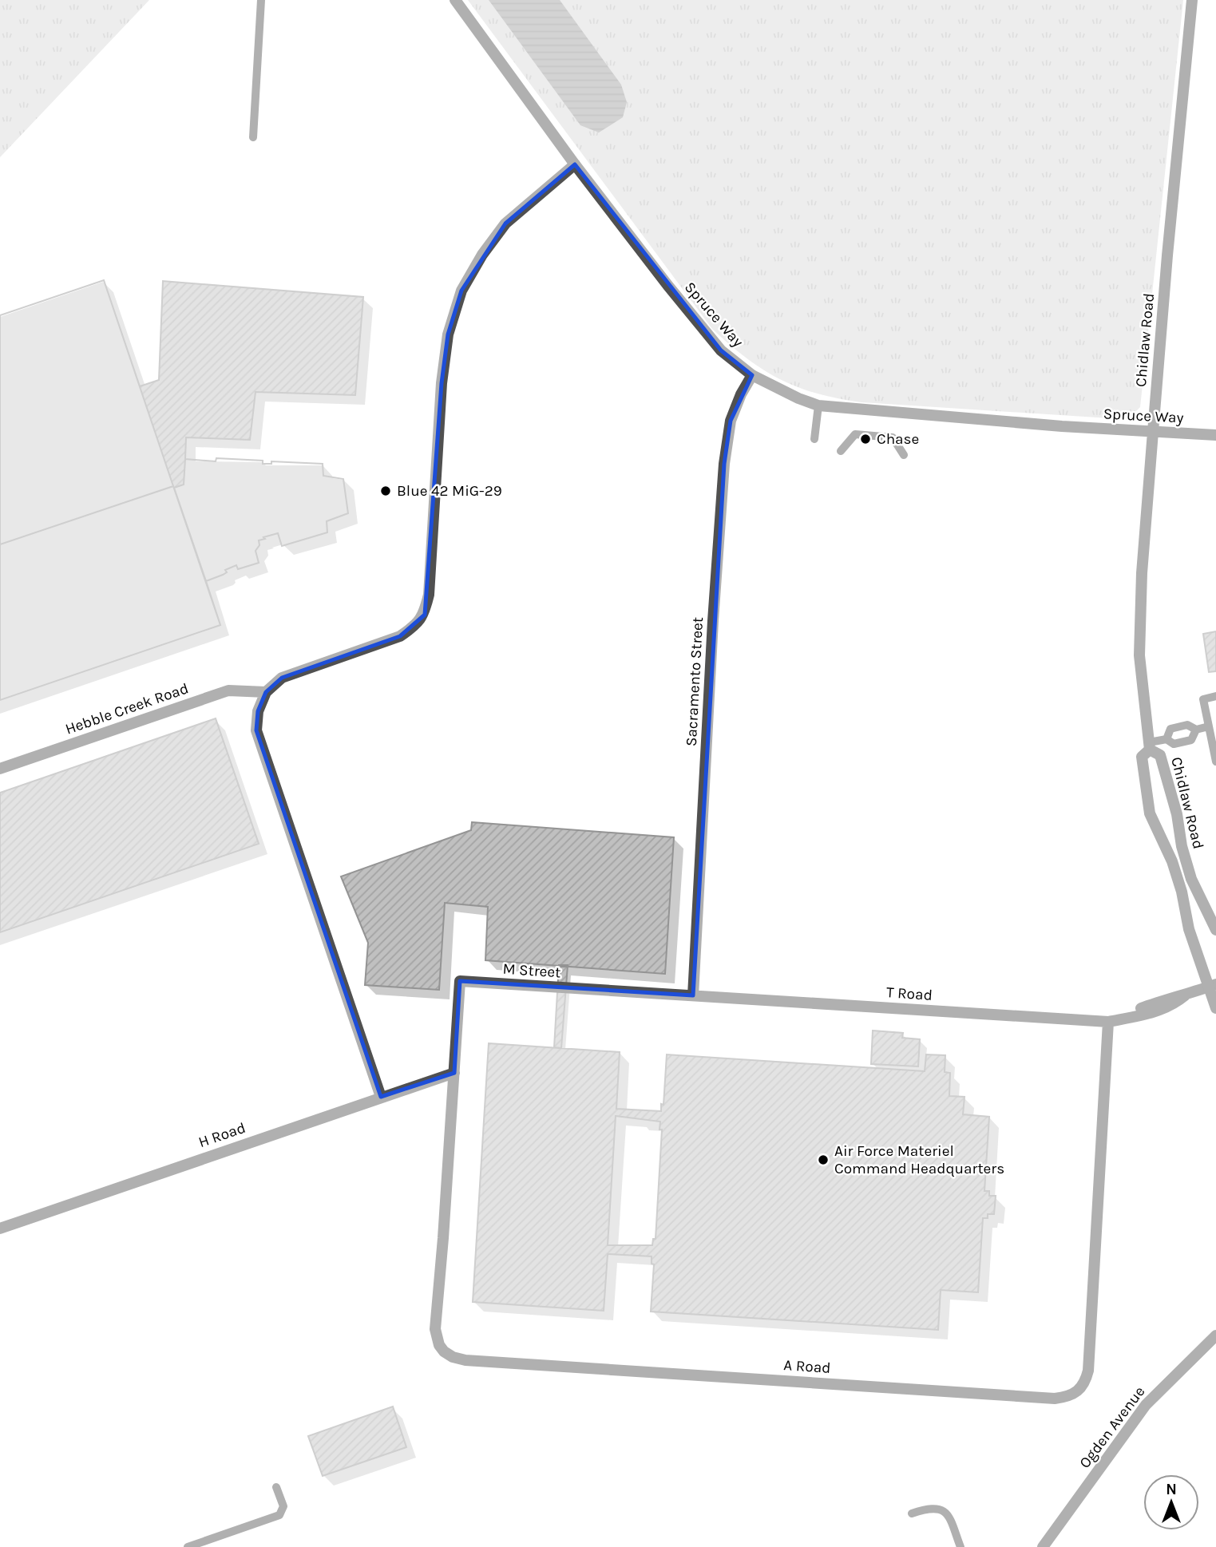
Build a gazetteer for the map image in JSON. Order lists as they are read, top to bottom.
{
  "streets": {
    "street": [
      "Spruce Way",
      "Chidlaw Road",
      "Sacramento Street",
      "Hebble Creek Road",
      "M Street",
      "T Road",
      "H Road",
      "A Road",
      "Ogden Avenue"
    ]
  },
  "crossings": [
    ["Spruce Way", "Chidlaw Road"],
    ["Spruce Way", "Sacramento Street"],
    ["Chidlaw Road", "T Road"],
    ["Sacramento Street", "M Street"],
    ["Sacramento Street", "T Road"],
    ["M Street", "T Road"],
    ["M Street", "H Road"],
    ["M Street", "A Road"],
    ["T Road", "A Road"],
    ["H Road", "A Road"]
  ],
  "places": ["Chase", "Blue 42 MiG-29", "Air Force Materiel Command Headquarters"],
  "north": "top"
}
